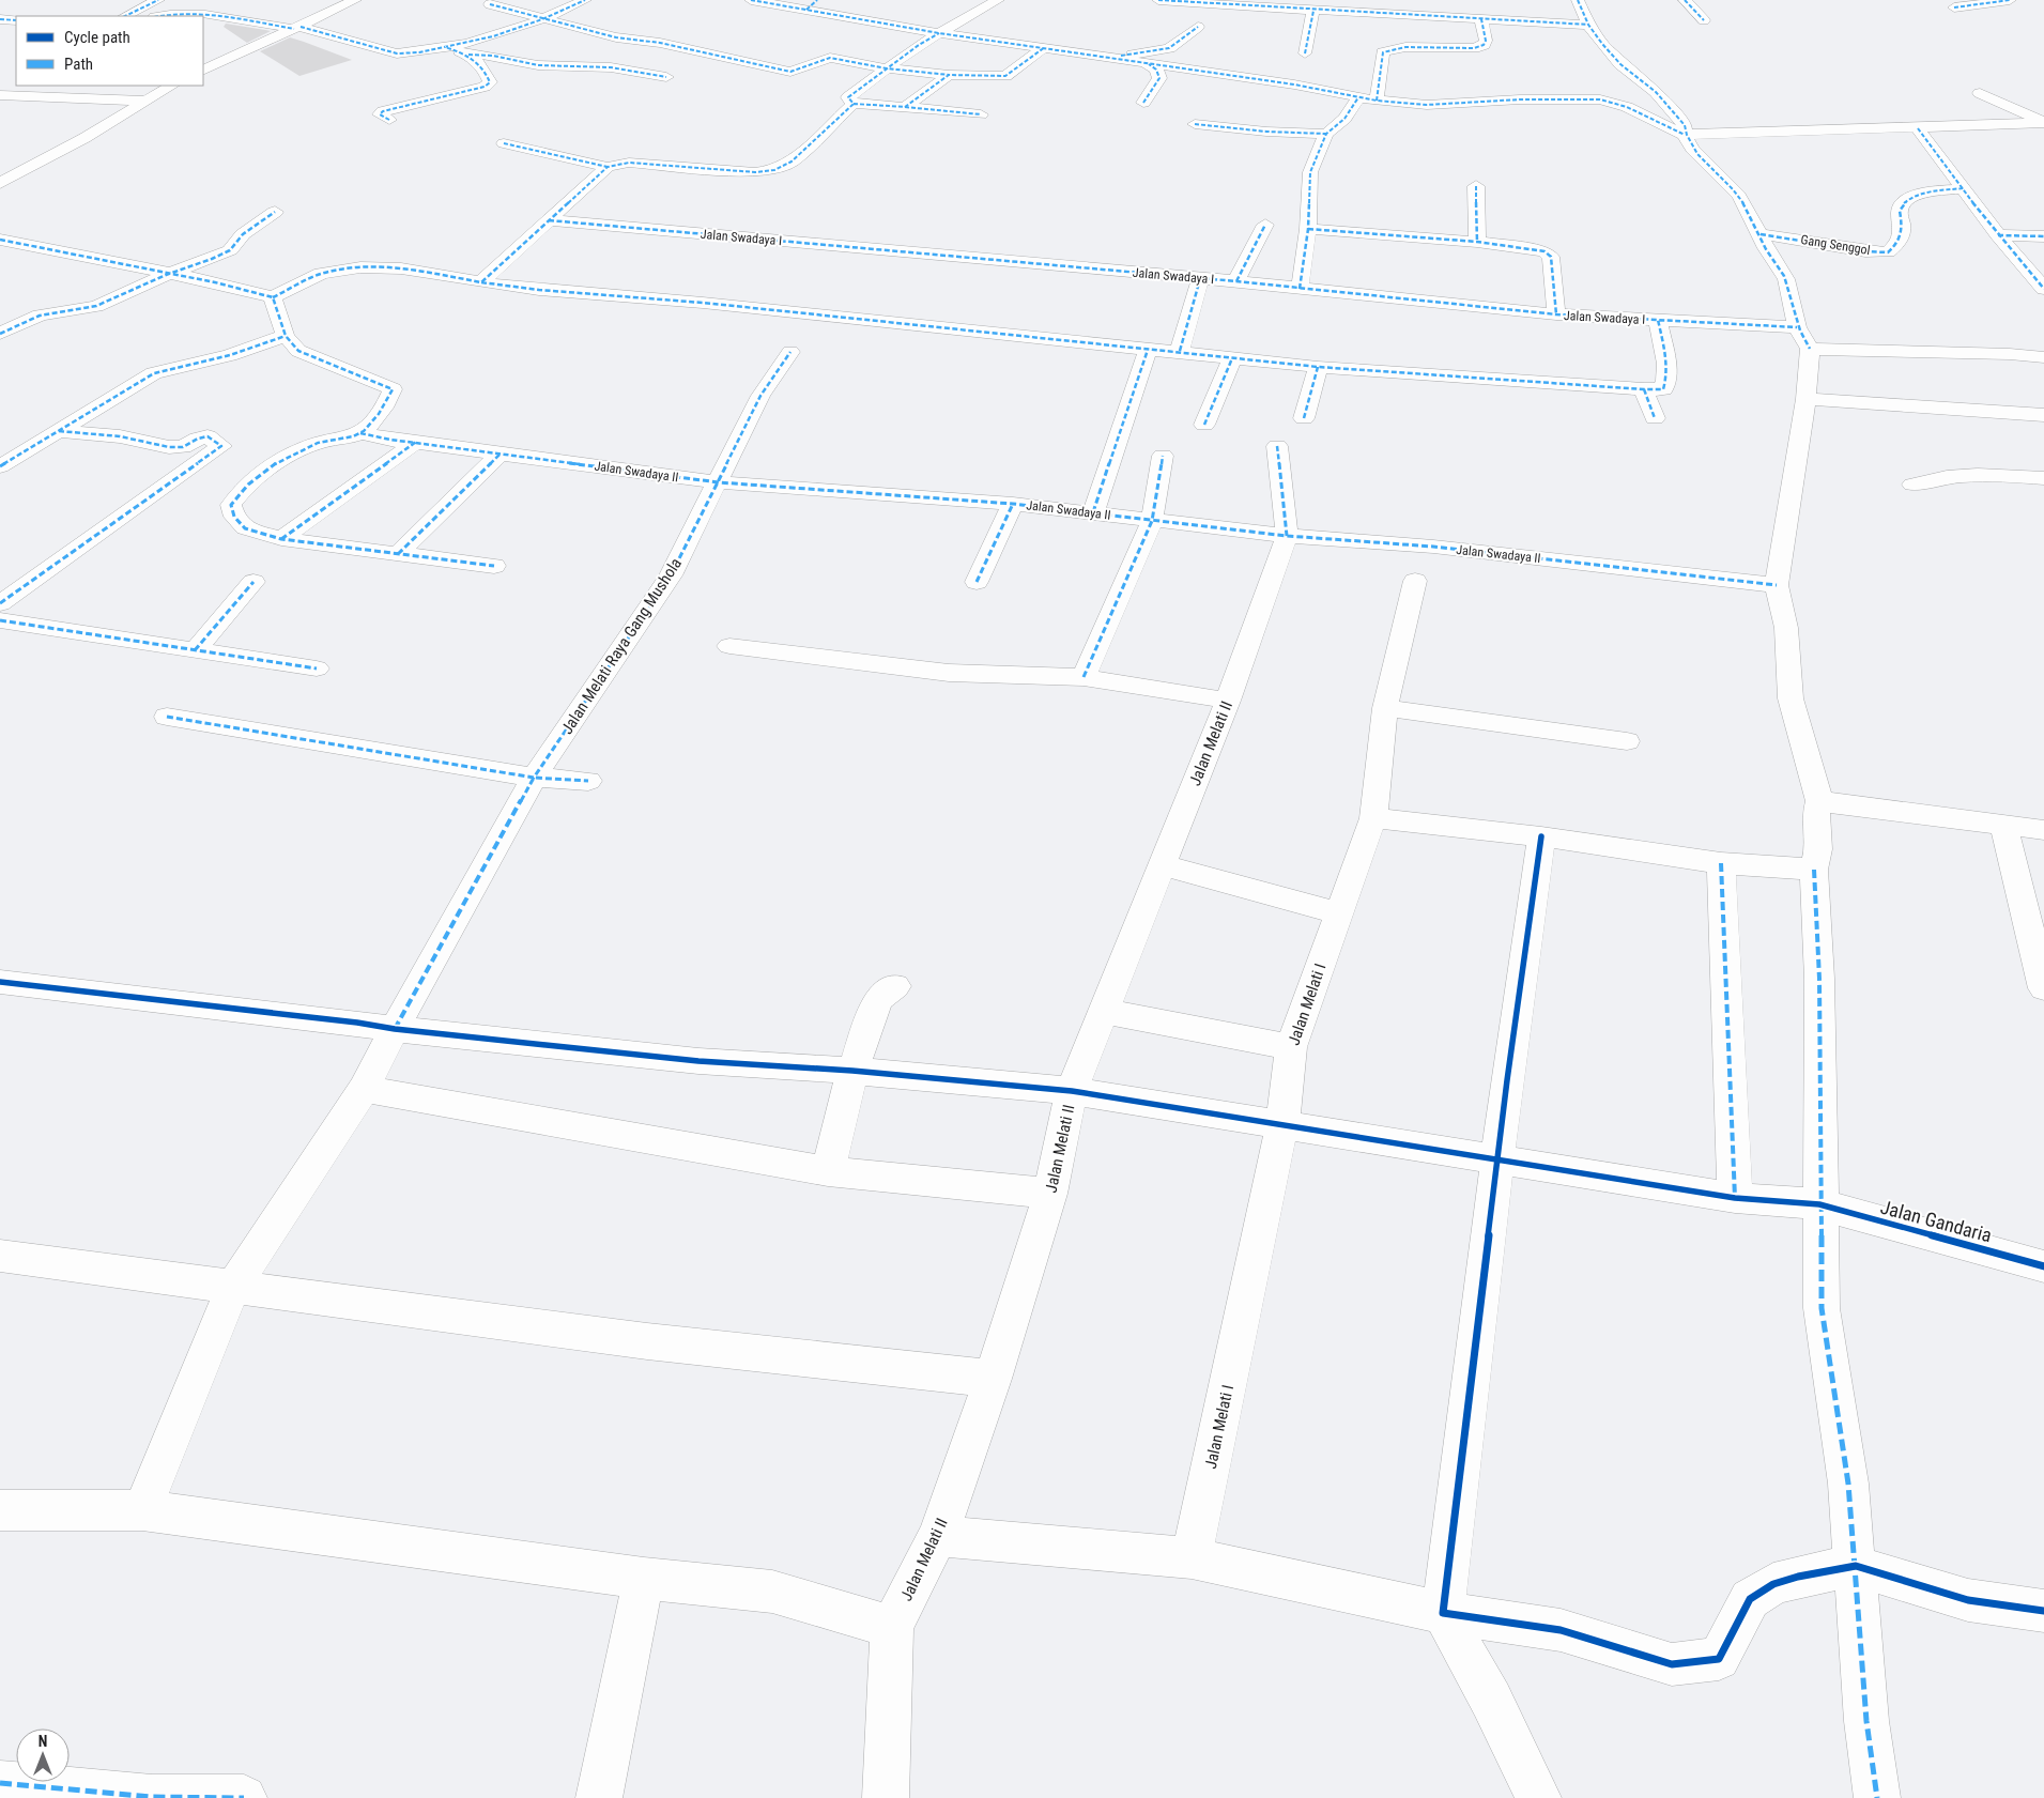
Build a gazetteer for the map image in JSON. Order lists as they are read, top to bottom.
{
  "streets": {
    "street": [
      "Jalan Swadaya I",
      "Gang Senggol",
      "Jalan Swadaya II",
      "Jalan Melati Raya Gang Mushola",
      "Jalan Melati II",
      "Jalan Melati I",
      "Jalan Gandaria"
    ]
  },
  "crossings": [
    ["Jalan Swadaya II", "Jalan Melati Raya Gang Mushola"],
    ["Jalan Swadaya II", "Jalan Melati II"],
    ["Jalan Melati Raya Gang Mushola", "Jalan Gandaria"],
    ["Jalan Melati II", "Jalan Gandaria"],
    ["Jalan Melati I", "Jalan Gandaria"]
  ],
  "legend": ["Cycle path", "Path"],
  "north": "top"
}
